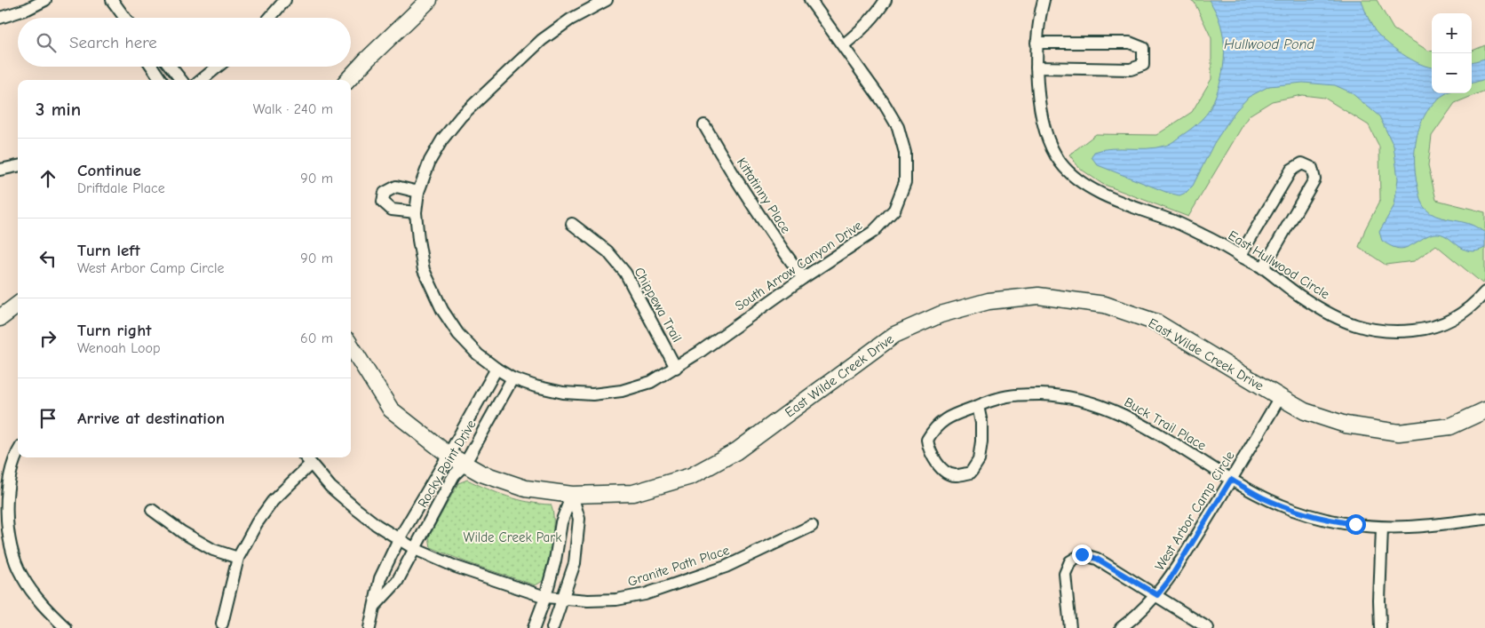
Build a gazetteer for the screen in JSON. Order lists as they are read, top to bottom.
{
  "streets": {
    "street": [
      "Kittatinny Place",
      "East Hullwood Circle",
      "South Arrow Canyon Drive",
      "Chippewa Trail",
      "East Wilde Creek Drive",
      "Buck Trail Place",
      "Rocky Point Drive",
      "West Arbor Camp Circle",
      "Granite Path Place"
    ]
  },
  "crossings": [
    ["Kittatinny Place", "South Arrow Canyon Drive"],
    ["South Arrow Canyon Drive", "Chippewa Trail"],
    ["South Arrow Canyon Drive", "Rocky Point Drive"],
    ["East Wilde Creek Drive", "Rocky Point Drive"],
    ["East Wilde Creek Drive", "West Arbor Camp Circle"],
    ["Buck Trail Place", "West Arbor Camp Circle"],
    ["Rocky Point Drive", "Granite Path Place"]
  ],
  "water": ["Hullwood Pond"],
  "parks": ["Wilde Creek Park"],
  "page": {
    "map_buttons": ["+", "−"],
    "search": "Search here",
    "heading": ["3 min", "Walk · 240 m"],
    "list": [
      ["Continue", "Driftdale Place", "90 m"],
      ["Turn left", "West Arbor Camp Circle", "90 m"],
      ["Turn right", "Wenoah Loop", "60 m"],
      "Arrive at destination"
    ]
  }
}
